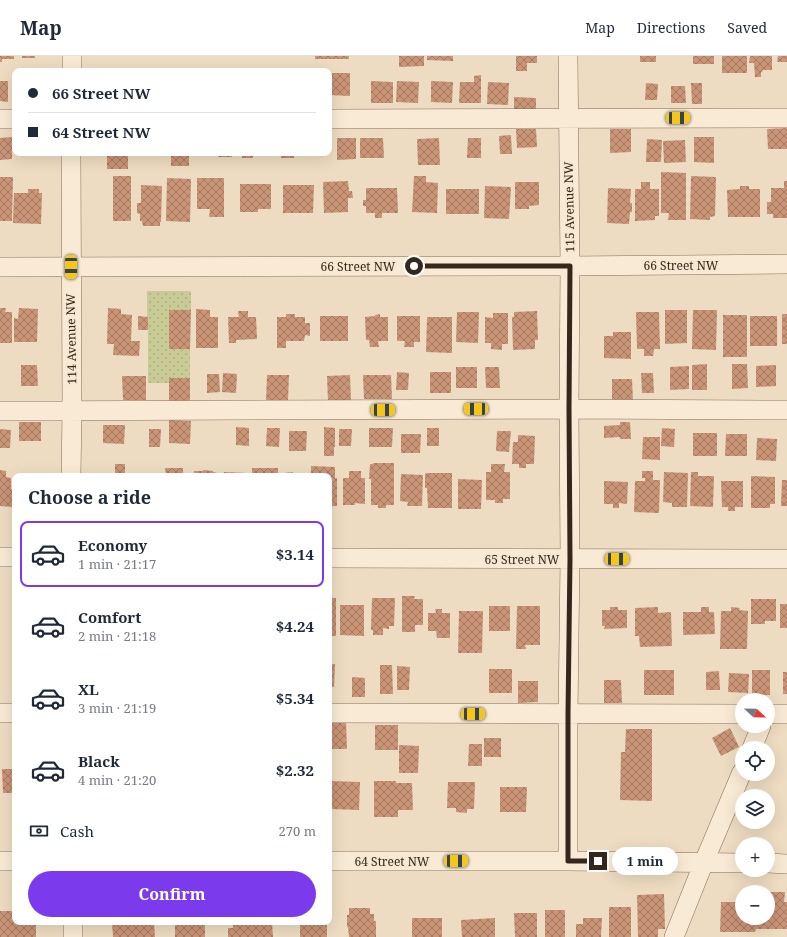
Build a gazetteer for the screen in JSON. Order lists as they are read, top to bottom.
{
  "streets": {
    "street": [
      "115 Avenue NW",
      "66 Street NW",
      "114 Avenue NW",
      "65 Street NW",
      "64 Street NW"
    ]
  },
  "crossings": [
    ["115 Avenue NW", "66 Street NW"],
    ["115 Avenue NW", "65 Street NW"],
    ["115 Avenue NW", "64 Street NW"],
    ["66 Street NW", "114 Avenue NW"]
  ],
  "north": "right",
  "page": {
    "header": "Map",
    "nav": ["Map", "Directions", "Saved"],
    "banner": ["66 Street NW", "64 Street NW"],
    "heading": "Choose a ride",
    "list": [
      {
        "name": "Economy",
        "note": "1 min · 21:17",
        "value": "$3.14"
      },
      {
        "name": "Comfort",
        "note": "2 min · 21:18",
        "value": "$4.24"
      },
      {
        "name": "XL",
        "note": "3 min · 21:19",
        "value": "$5.34"
      },
      {
        "name": "Black",
        "note": "4 min · 21:20",
        "value": "$2.32"
      }
    ],
    "map_buttons": ["+", "−"],
    "pay": ["Cash", "270 m"],
    "bubble": "1 min",
    "buttons": "Confirm"
  }
}
